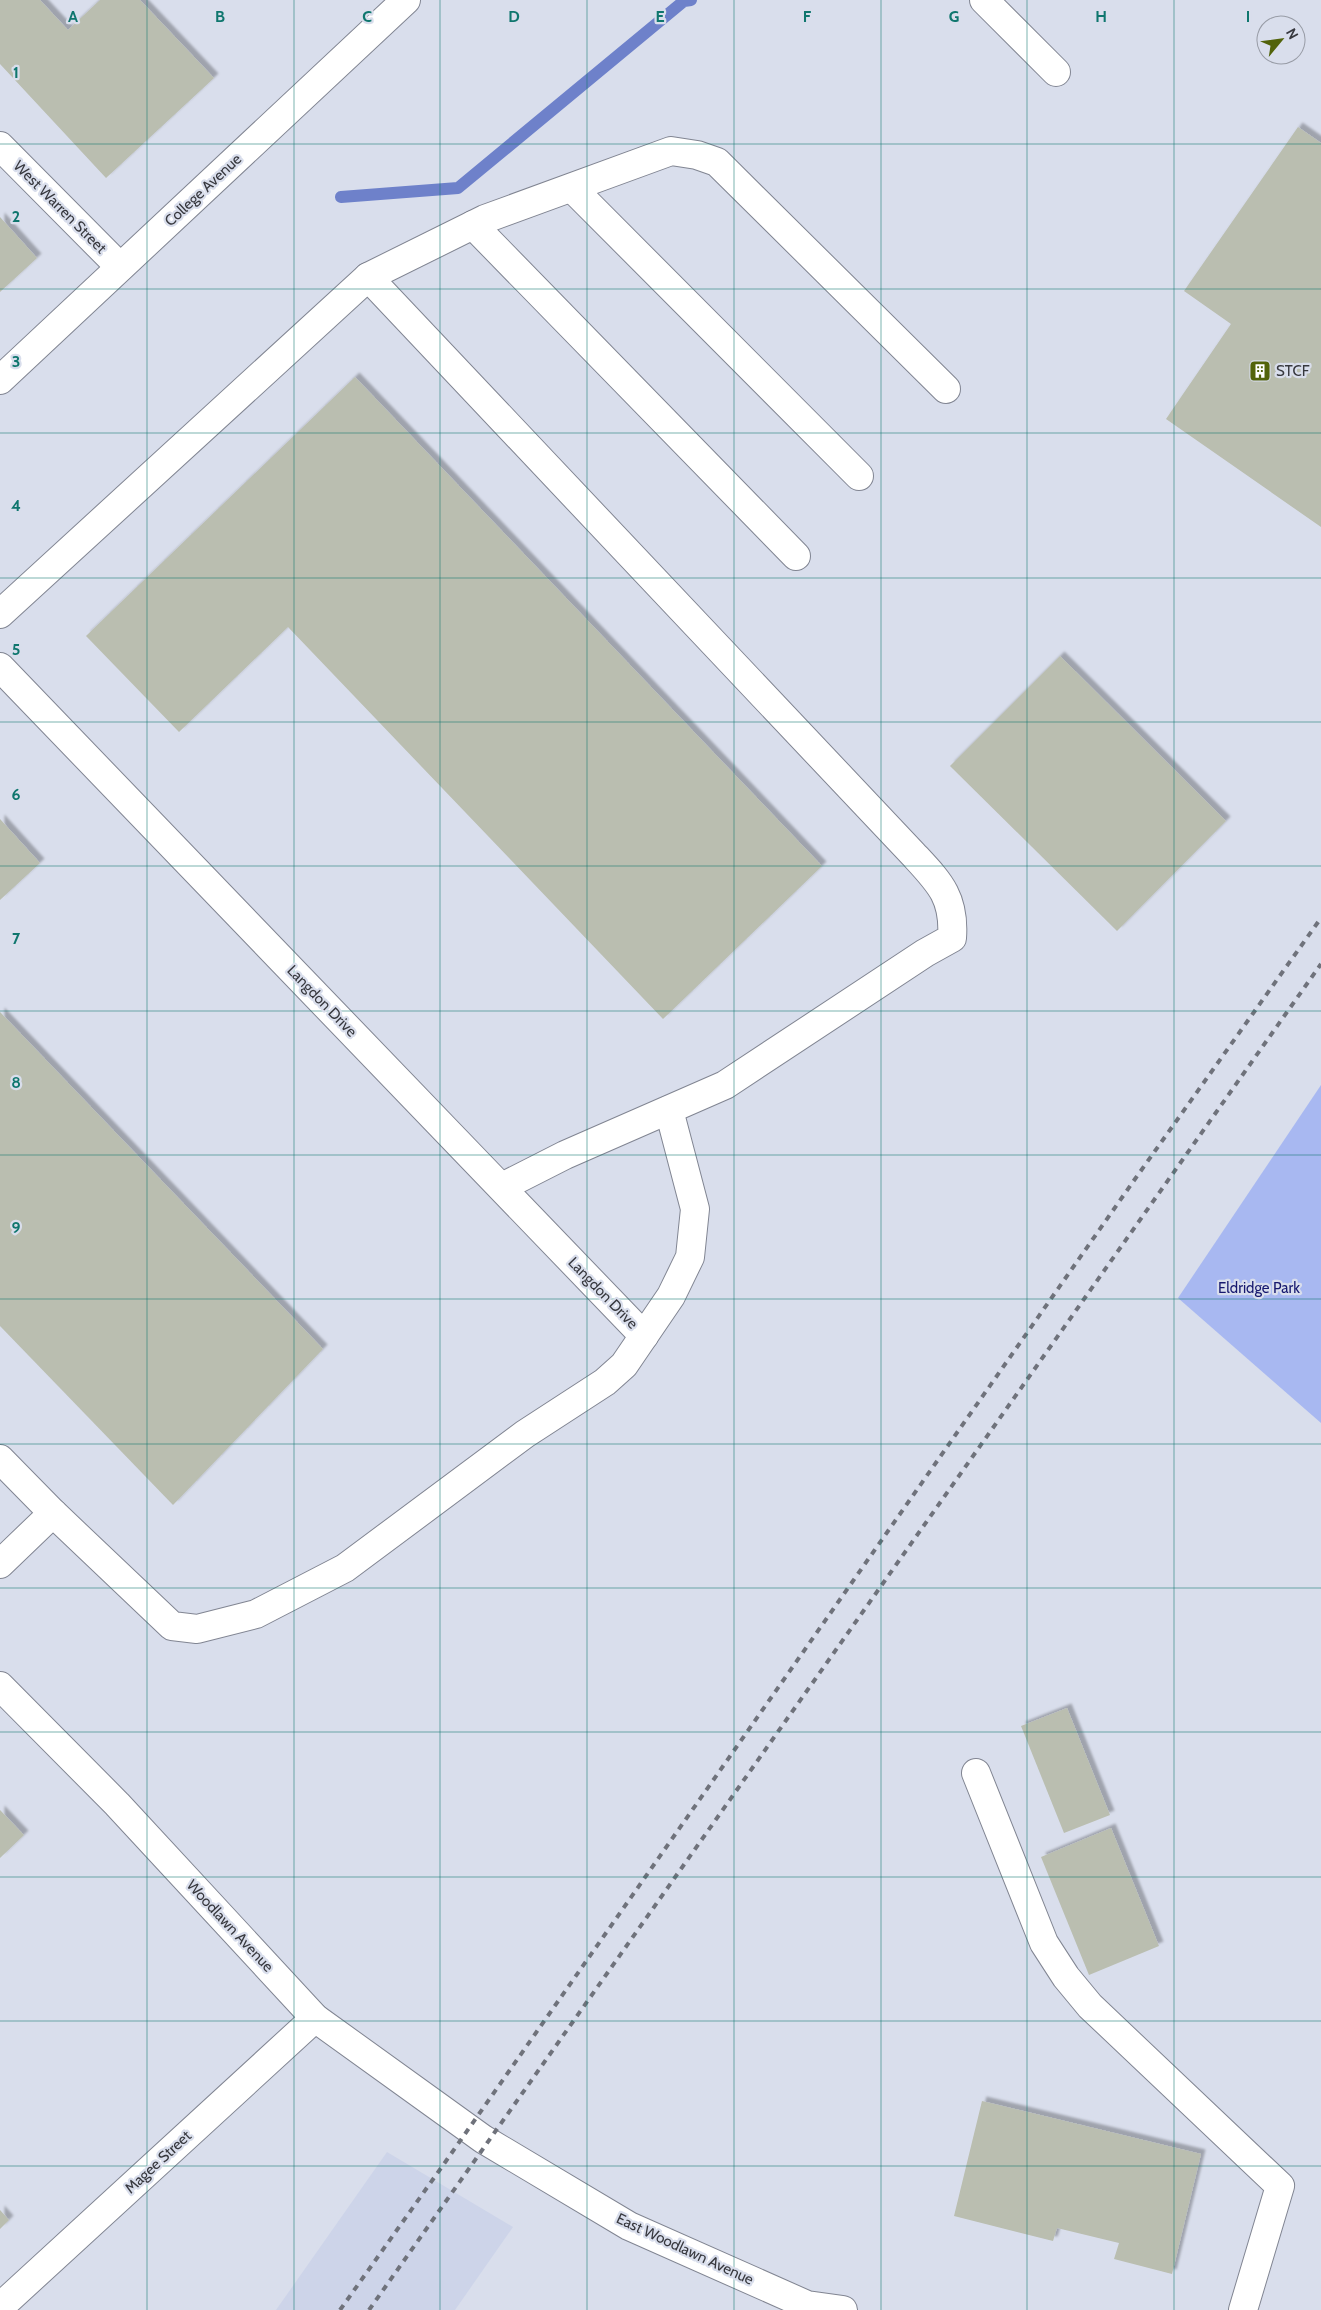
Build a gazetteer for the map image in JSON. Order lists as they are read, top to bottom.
{
  "streets": {
    "street": [
      "College Avenue",
      "West Warren Street",
      "Langdon Drive",
      "Woodlawn Avenue",
      "Magee Street",
      "East Woodlawn Avenue"
    ]
  },
  "crossings": [
    ["College Avenue", "West Warren Street"],
    ["Woodlawn Avenue", "Magee Street"],
    ["Woodlawn Avenue", "East Woodlawn Avenue"]
  ],
  "parks": ["Eldridge Park"],
  "places": {
    "building": ["STCF"]
  },
  "north": "top right",
  "grid": {
    "columns": [
      "A",
      "B",
      "C",
      "D",
      "E",
      "F",
      "G",
      "H",
      "I"
    ],
    "rows": [
      "1",
      "2",
      "3",
      "4",
      "5",
      "6",
      "7",
      "8",
      "9"
    ]
  }
}
